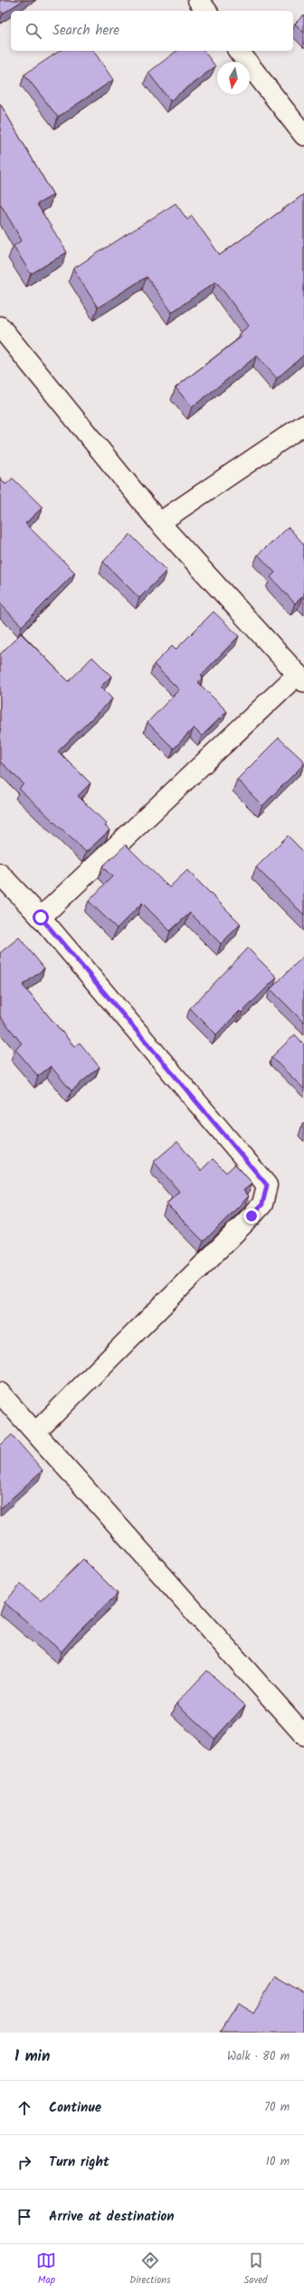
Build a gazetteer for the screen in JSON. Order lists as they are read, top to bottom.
{
  "north": "bottom",
  "page": {
    "search": "Search here",
    "heading": ["1 min", "Walk · 80 m"],
    "list": [
      ["Continue", "70 m"],
      ["Turn right", "10 m"],
      "Arrive at destination"
    ],
    "nav": ["Map", "Directions", "Saved"]
  }
}
